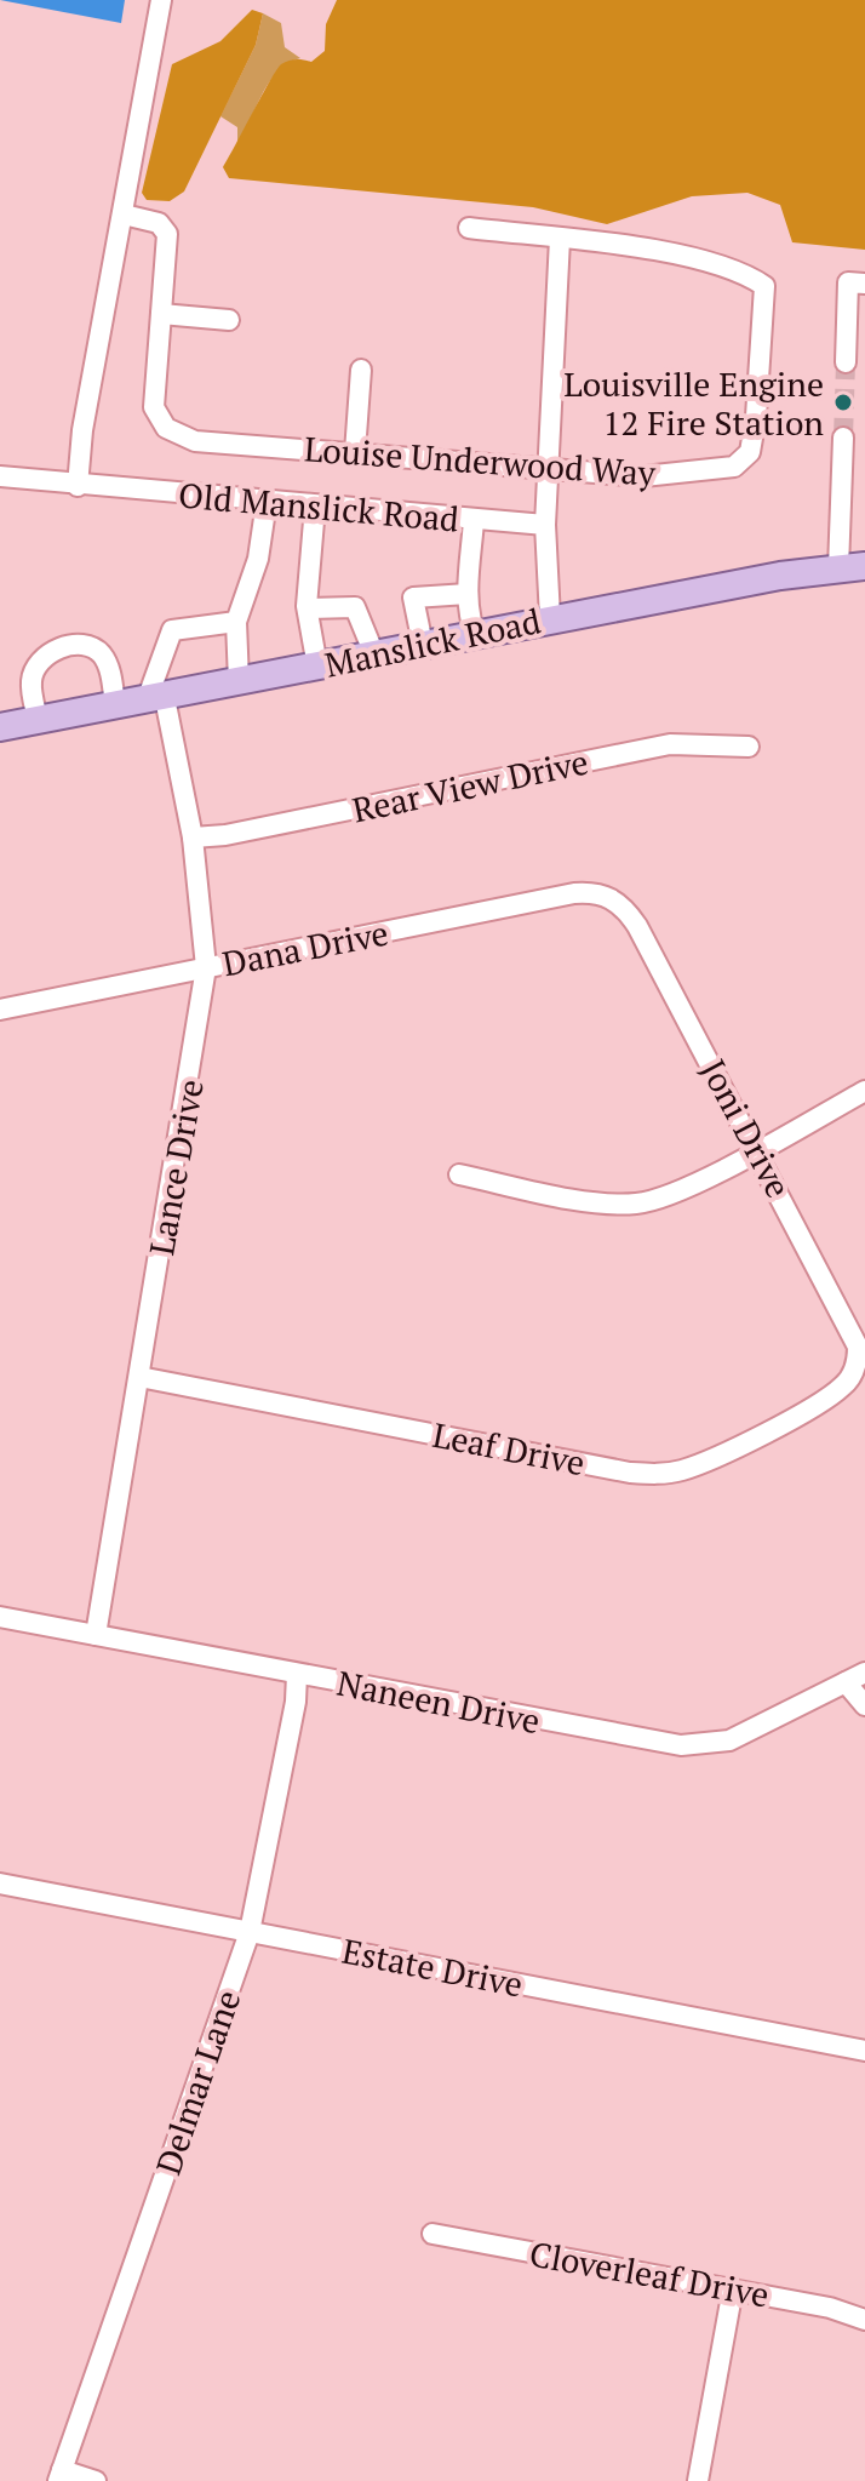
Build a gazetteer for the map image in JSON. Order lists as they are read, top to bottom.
{
  "streets": {
    "main road": ["Manslick Road"],
    "street": [
      "Louise Underwood Way",
      "Old Manslick Road",
      "Rear View Drive",
      "Dana Drive",
      "Joni Drive",
      "Lance Drive",
      "Leaf Drive",
      "Naneen Drive",
      "Estate Drive",
      "Delmar Lane",
      "Cloverleaf Drive"
    ]
  },
  "crossings": [
    ["Manslick Road", "Lance Drive"],
    ["Rear View Drive", "Lance Drive"],
    ["Dana Drive", "Joni Drive"],
    ["Dana Drive", "Lance Drive"],
    ["Joni Drive", "Leaf Drive"],
    ["Lance Drive", "Leaf Drive"],
    ["Lance Drive", "Naneen Drive"],
    ["Naneen Drive", "Delmar Lane"],
    ["Estate Drive", "Delmar Lane"]
  ],
  "places": ["Louisville Engine 12 Fire Station"]
}
